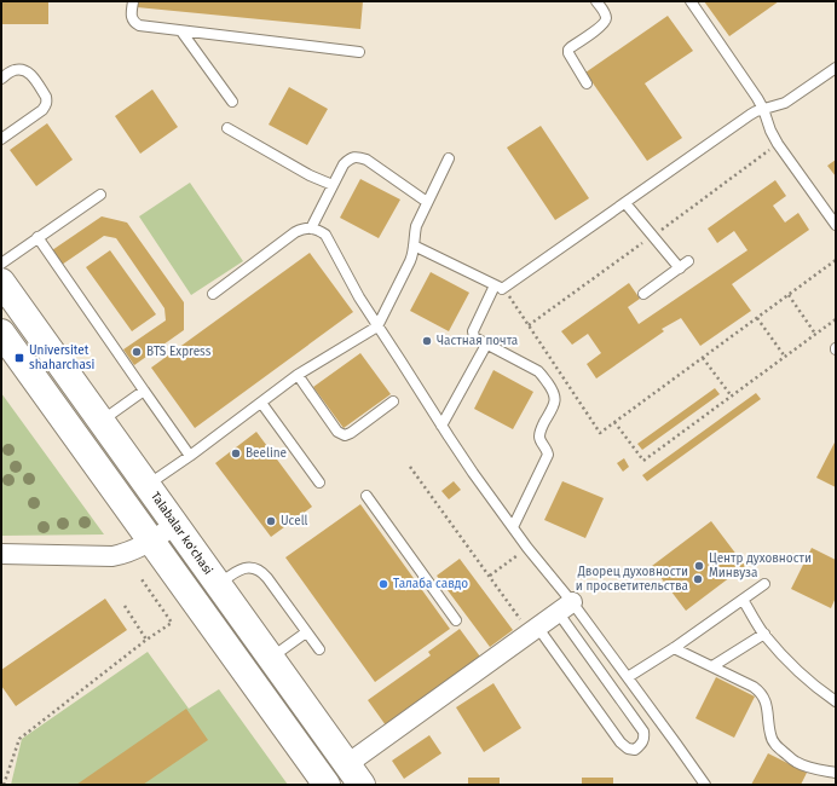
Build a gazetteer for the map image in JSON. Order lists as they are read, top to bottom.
{
  "streets": {
    "main road": ["Talabalar ko'chasi"]
  },
  "places": {
    "other": [
      "Частная почта",
      "BTS Express",
      "Beeline",
      "Ucell",
      "Центр духовности Минвуза",
      "Дворец духовности и просветительства",
      "Талаба савдо"
    ],
    "transit": ["Universitet shaharchasi"]
  }
}
